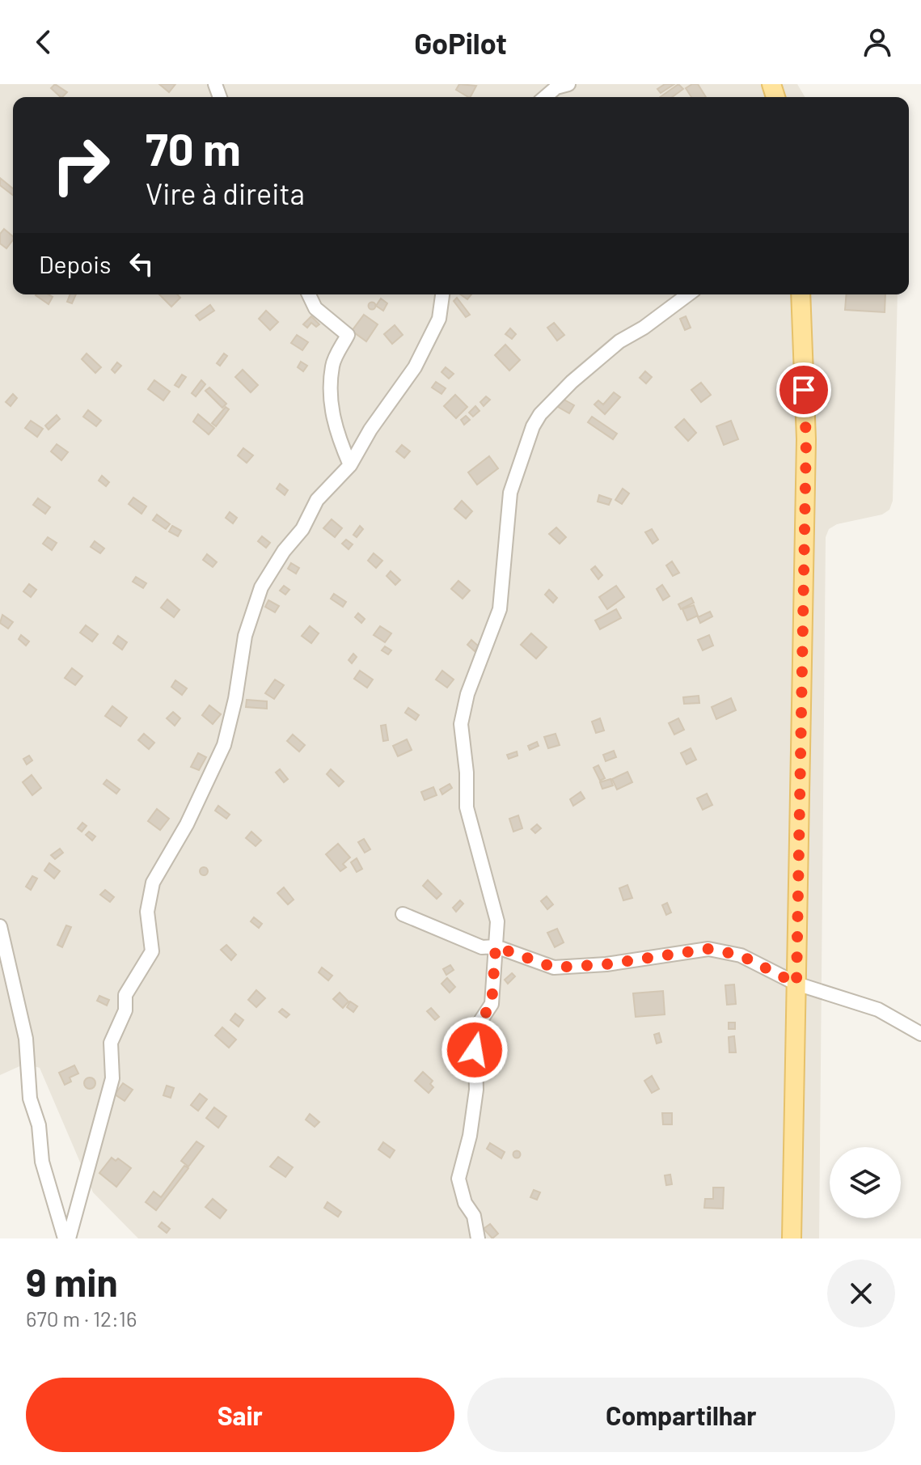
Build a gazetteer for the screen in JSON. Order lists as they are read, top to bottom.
{
  "page": {
    "header": "GoPilot",
    "turn": ["70 m", "Vire à direita"],
    "then": "Depois",
    "heading": ["9 min", "670 m · 12:16"],
    "buttons": ["Sair", "Compartilhar"]
  }
}
